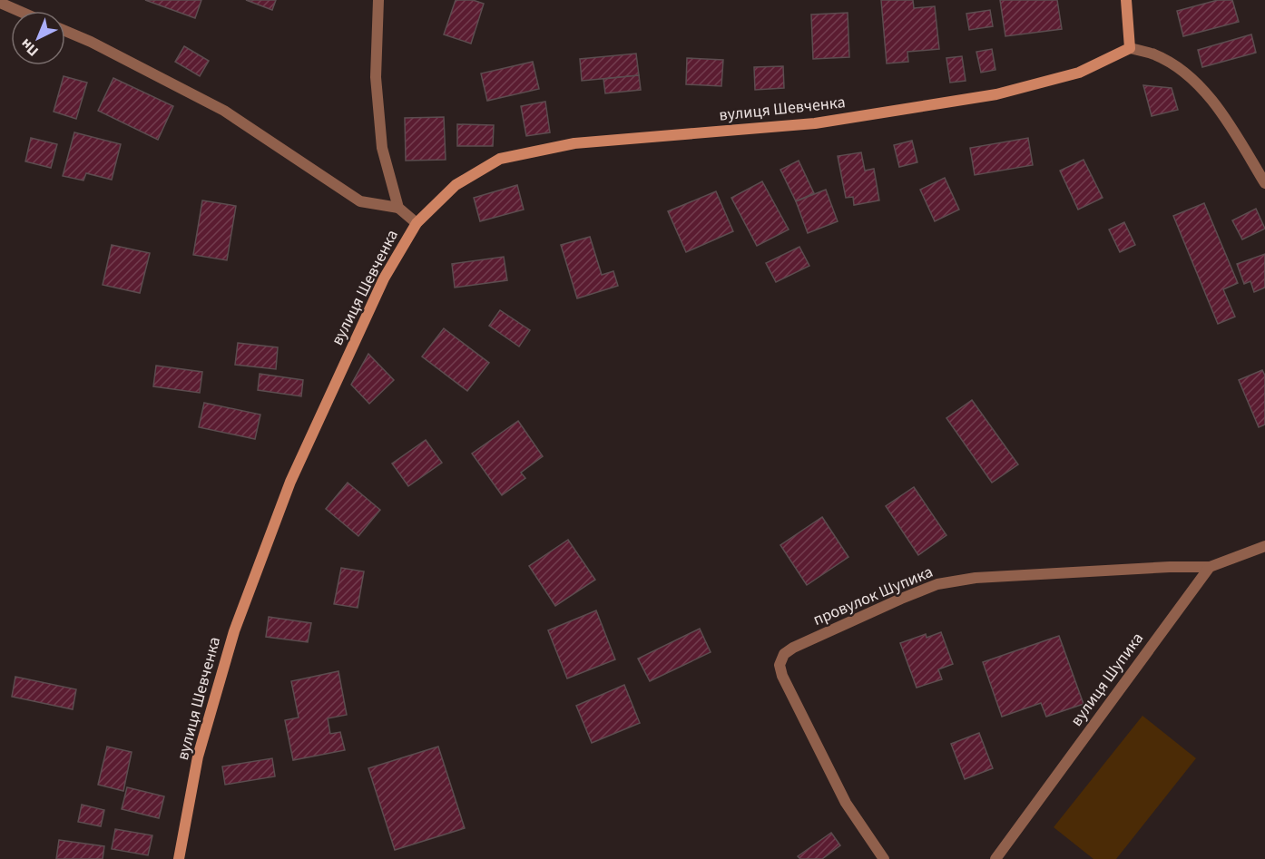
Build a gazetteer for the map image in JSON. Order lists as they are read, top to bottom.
{
  "streets": {
    "street": ["вулиця Шевченка", "провулок Шупика", "вулиця Шупика"]
  },
  "crossings": [
    ["провулок Шупика", "вулиця Шупика"]
  ],
  "north": "bottom left"
}
